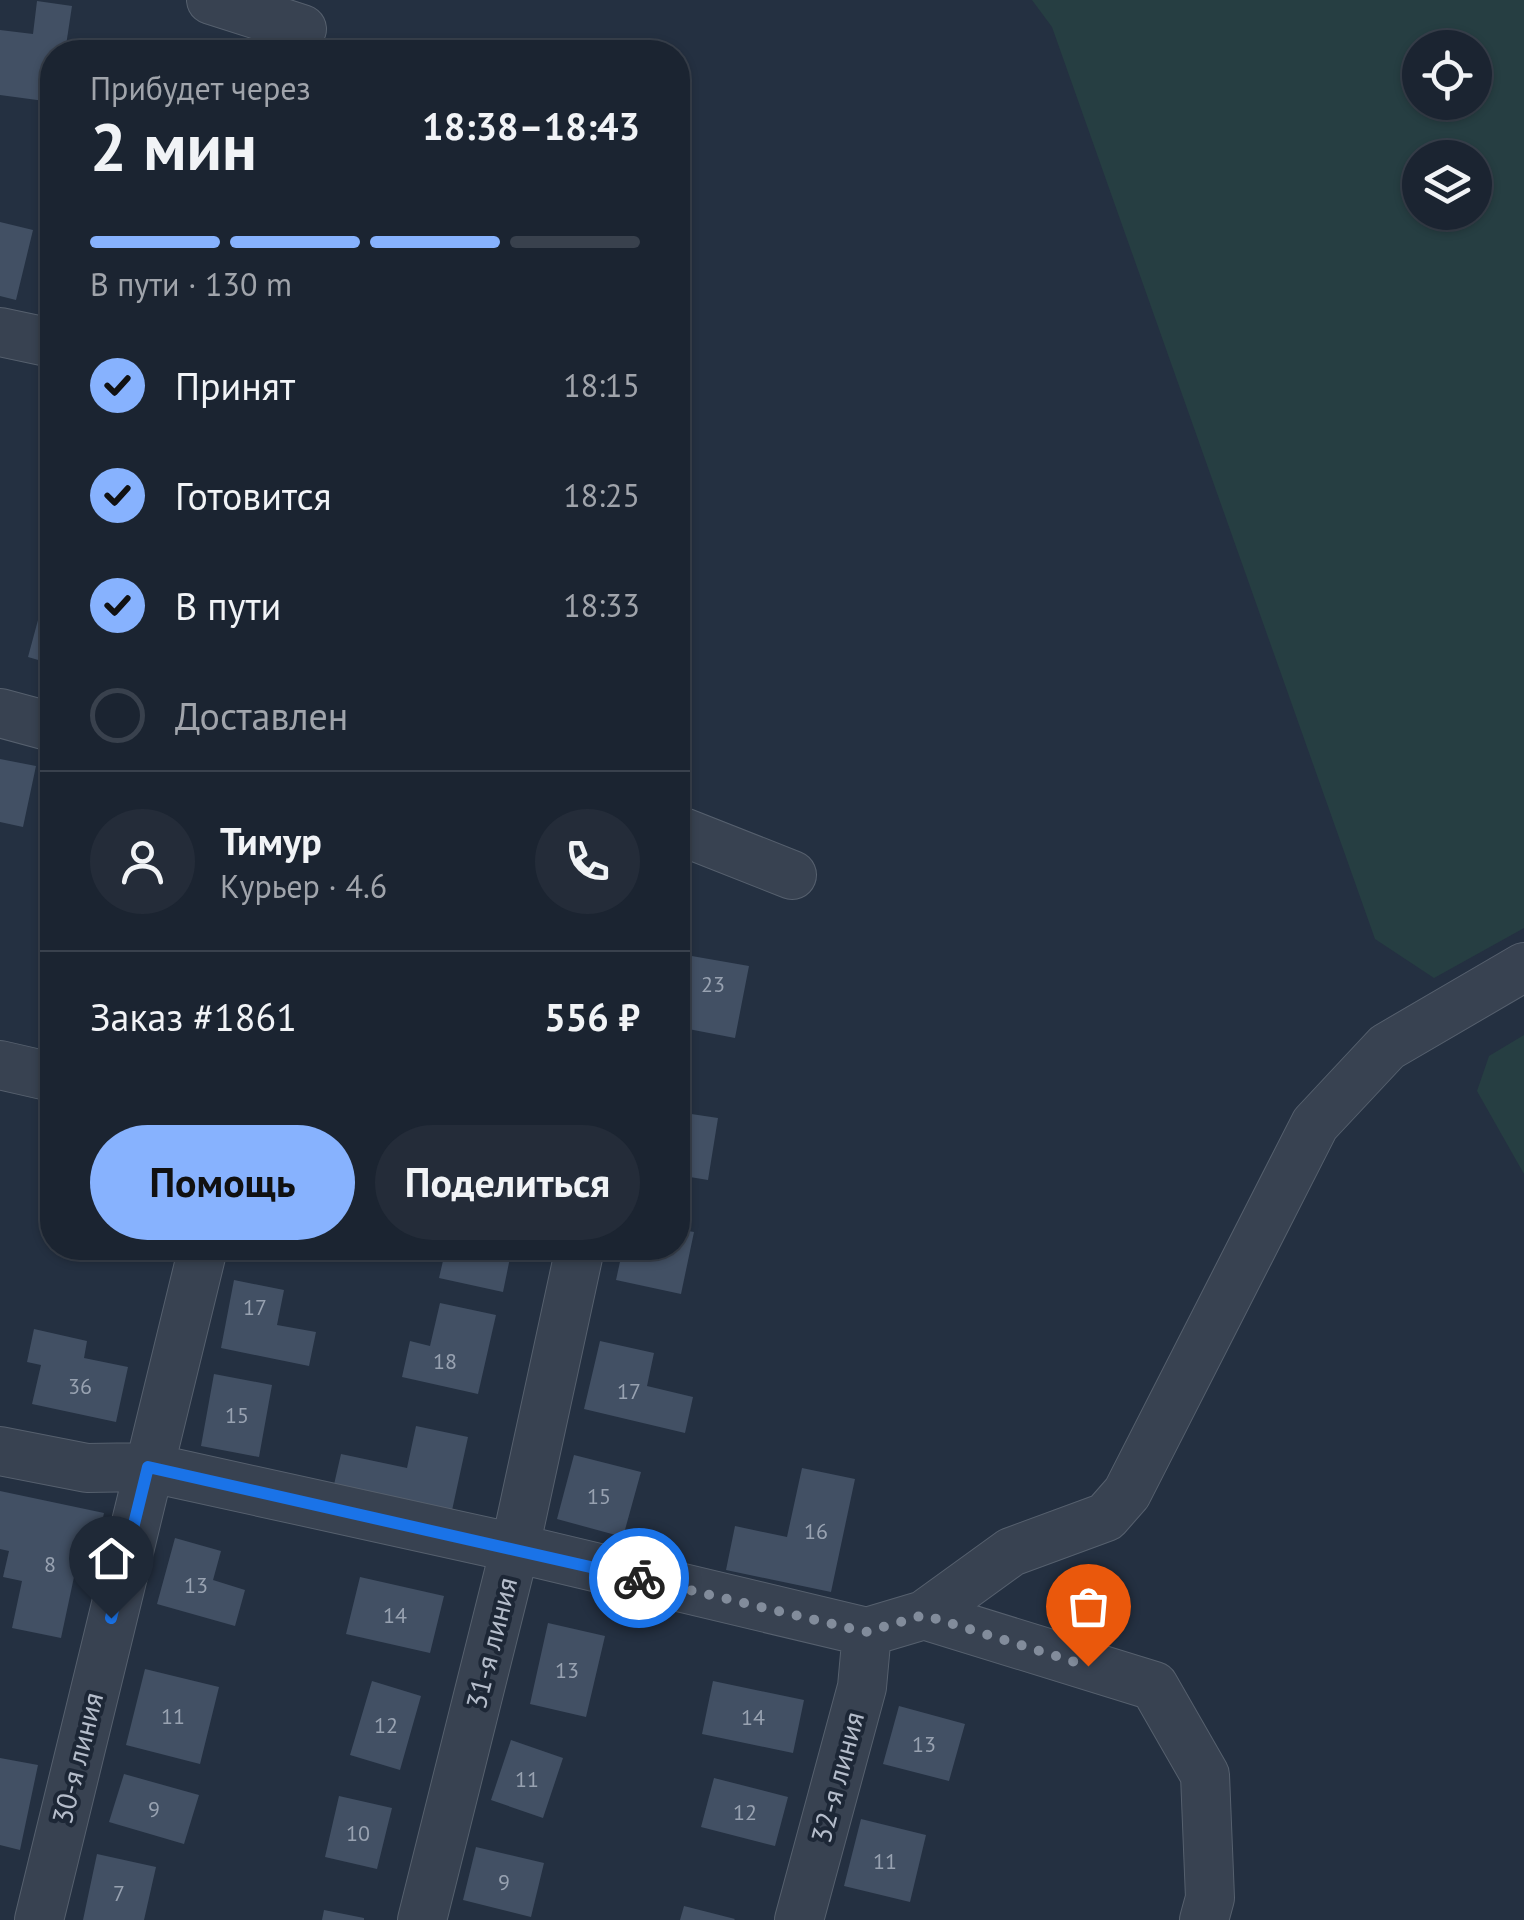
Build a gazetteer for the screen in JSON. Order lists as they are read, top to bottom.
{
  "streets": {
    "street": ["31-я линия", "30-я линия", "32-я линия"]
  },
  "house_numbers": [
    "23",
    "17",
    "18",
    "36",
    "17",
    "15",
    "15",
    "16",
    "8",
    "13",
    "14",
    "13",
    "11",
    "14",
    "12",
    "13",
    "11",
    "9",
    "12",
    "10",
    "11",
    "9",
    "7"
  ],
  "page": {
    "heading": ["2 мин", "Прибудет через", "18:38–18:43"],
    "panel": [
      "Тимур",
      "Курьер · 4.6",
      "Заказ #1861",
      "556 ₽"
    ],
    "bar": "В пути · 130 m",
    "list": [
      ["Принят", "18:15"],
      ["Готовится", "18:25"],
      ["В пути", "18:33"],
      "Доставлен"
    ],
    "buttons": ["Помощь", "Поделиться"]
  }
}
